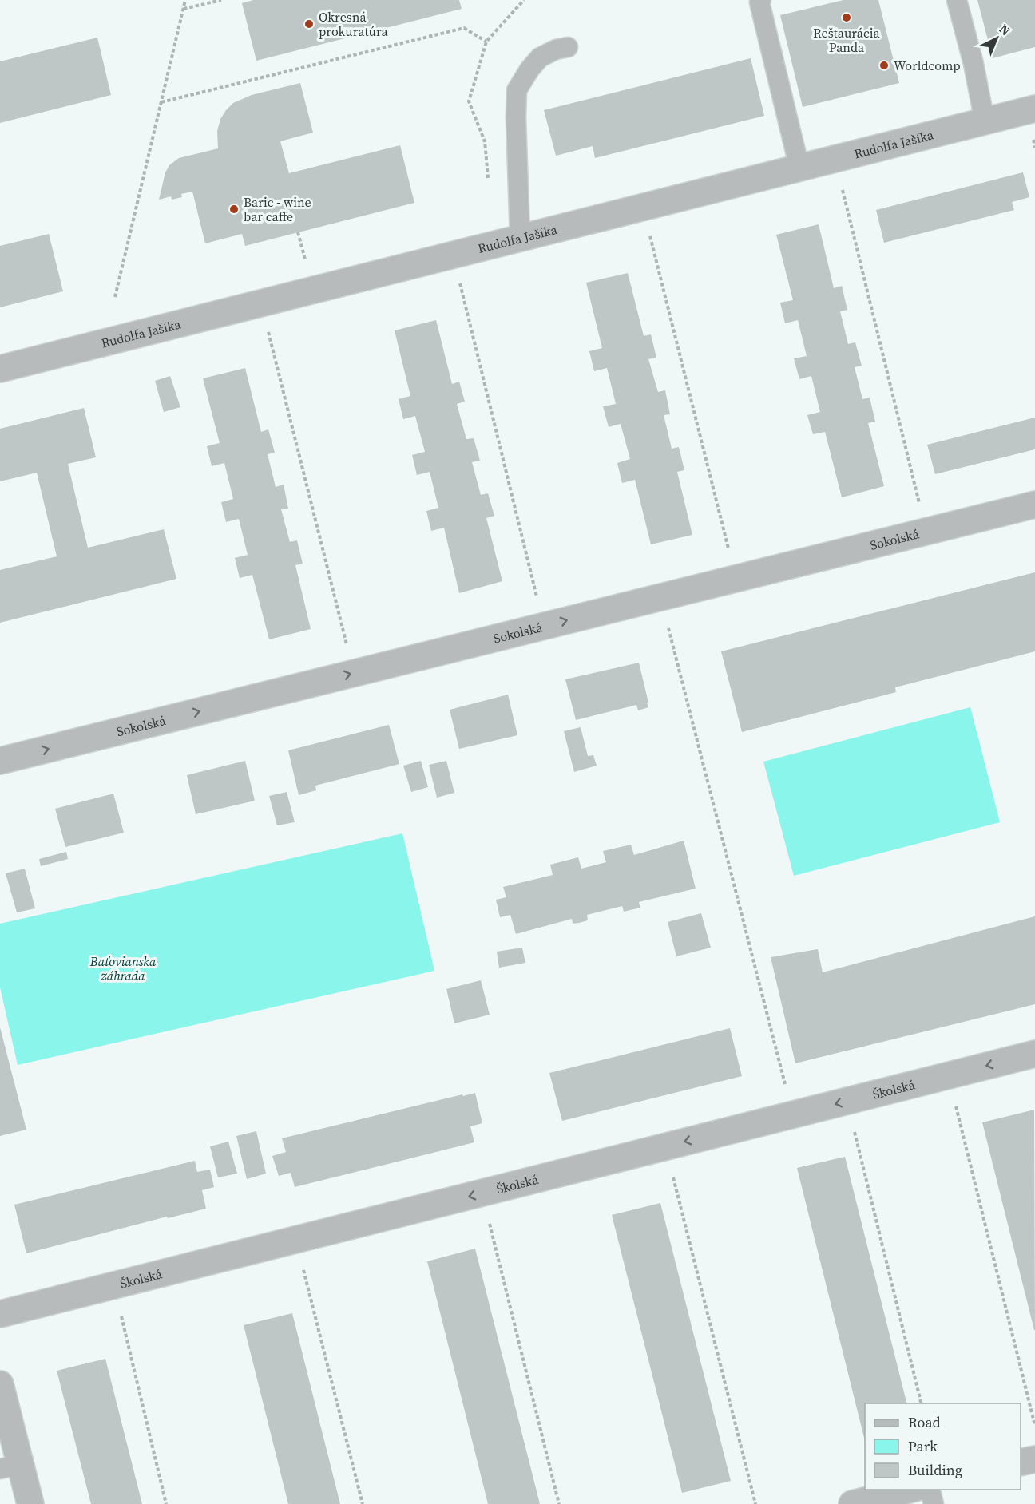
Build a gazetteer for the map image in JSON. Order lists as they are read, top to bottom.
{
  "streets": {
    "street": ["Rudolfa Jašíka", "Sokolská", "Školská"]
  },
  "one_way": ["Sokolská", "Školská"],
  "parks": ["Baťovianska záhrada"],
  "places": [
    "Reštaurácia Panda",
    "Okresná prokuratúra",
    "Worldcomp",
    "Baric - wine bar caffe"
  ],
  "legend": ["Road", "Park", "Building"],
  "north": "top right"
}
